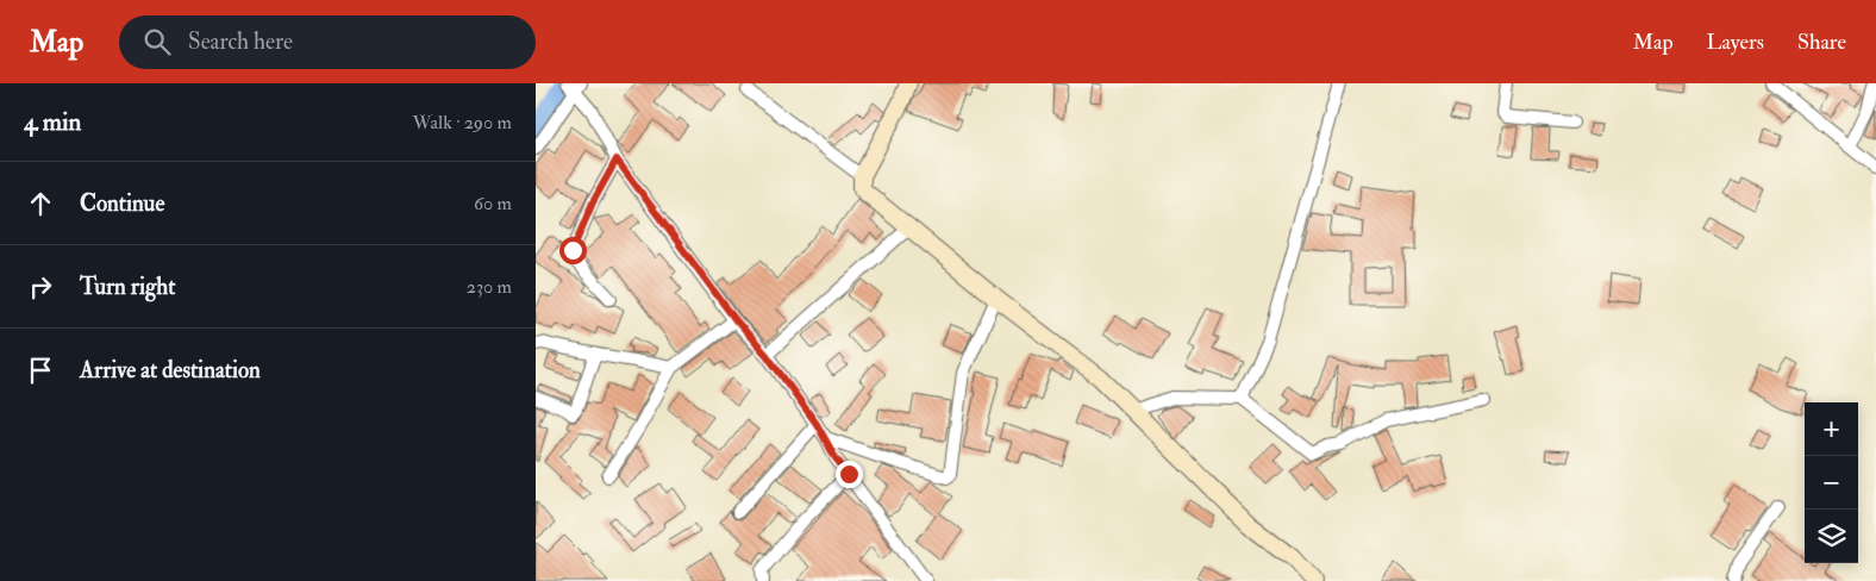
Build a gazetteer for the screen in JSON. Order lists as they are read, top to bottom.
{
  "page": {
    "header": "Map",
    "search": "Search here",
    "nav": ["Map", "Layers", "Share"],
    "heading": ["4 min", "Walk · 290 m"],
    "list": [
      ["Continue", "60 m"],
      ["Turn right", "230 m"],
      "Arrive at destination"
    ],
    "map_buttons": ["+", "−"]
  }
}
